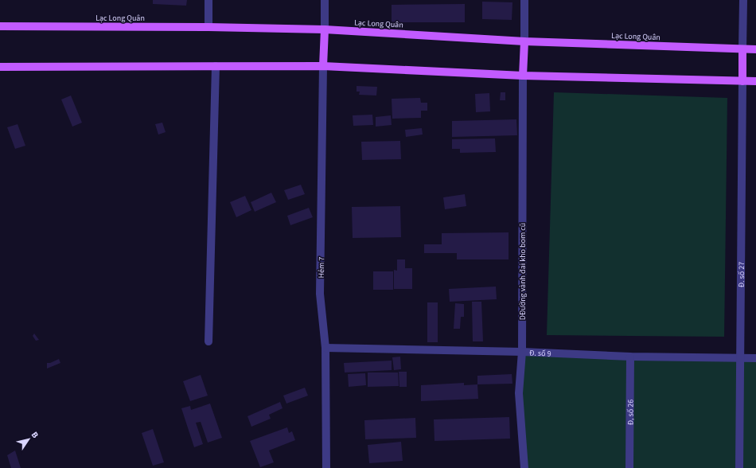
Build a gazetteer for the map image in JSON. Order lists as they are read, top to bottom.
{
  "streets": {
    "main road": ["Lạc Long Quân"],
    "street": [
      "Hẻm 7",
      "DĐường vành đai kho bom cũ",
      "Đ. số 27",
      "Đ. số 9",
      "Đ, số 26"
    ]
  },
  "crossings": [
    ["Hẻm 7", "Đ. số 9"],
    ["DĐường vành đai kho bom cũ", "Đ. số 9"],
    ["Đ. số 27", "Đ. số 9"],
    ["Đ. số 9", "Đ, số 26"]
  ],
  "north": "top right"
}
